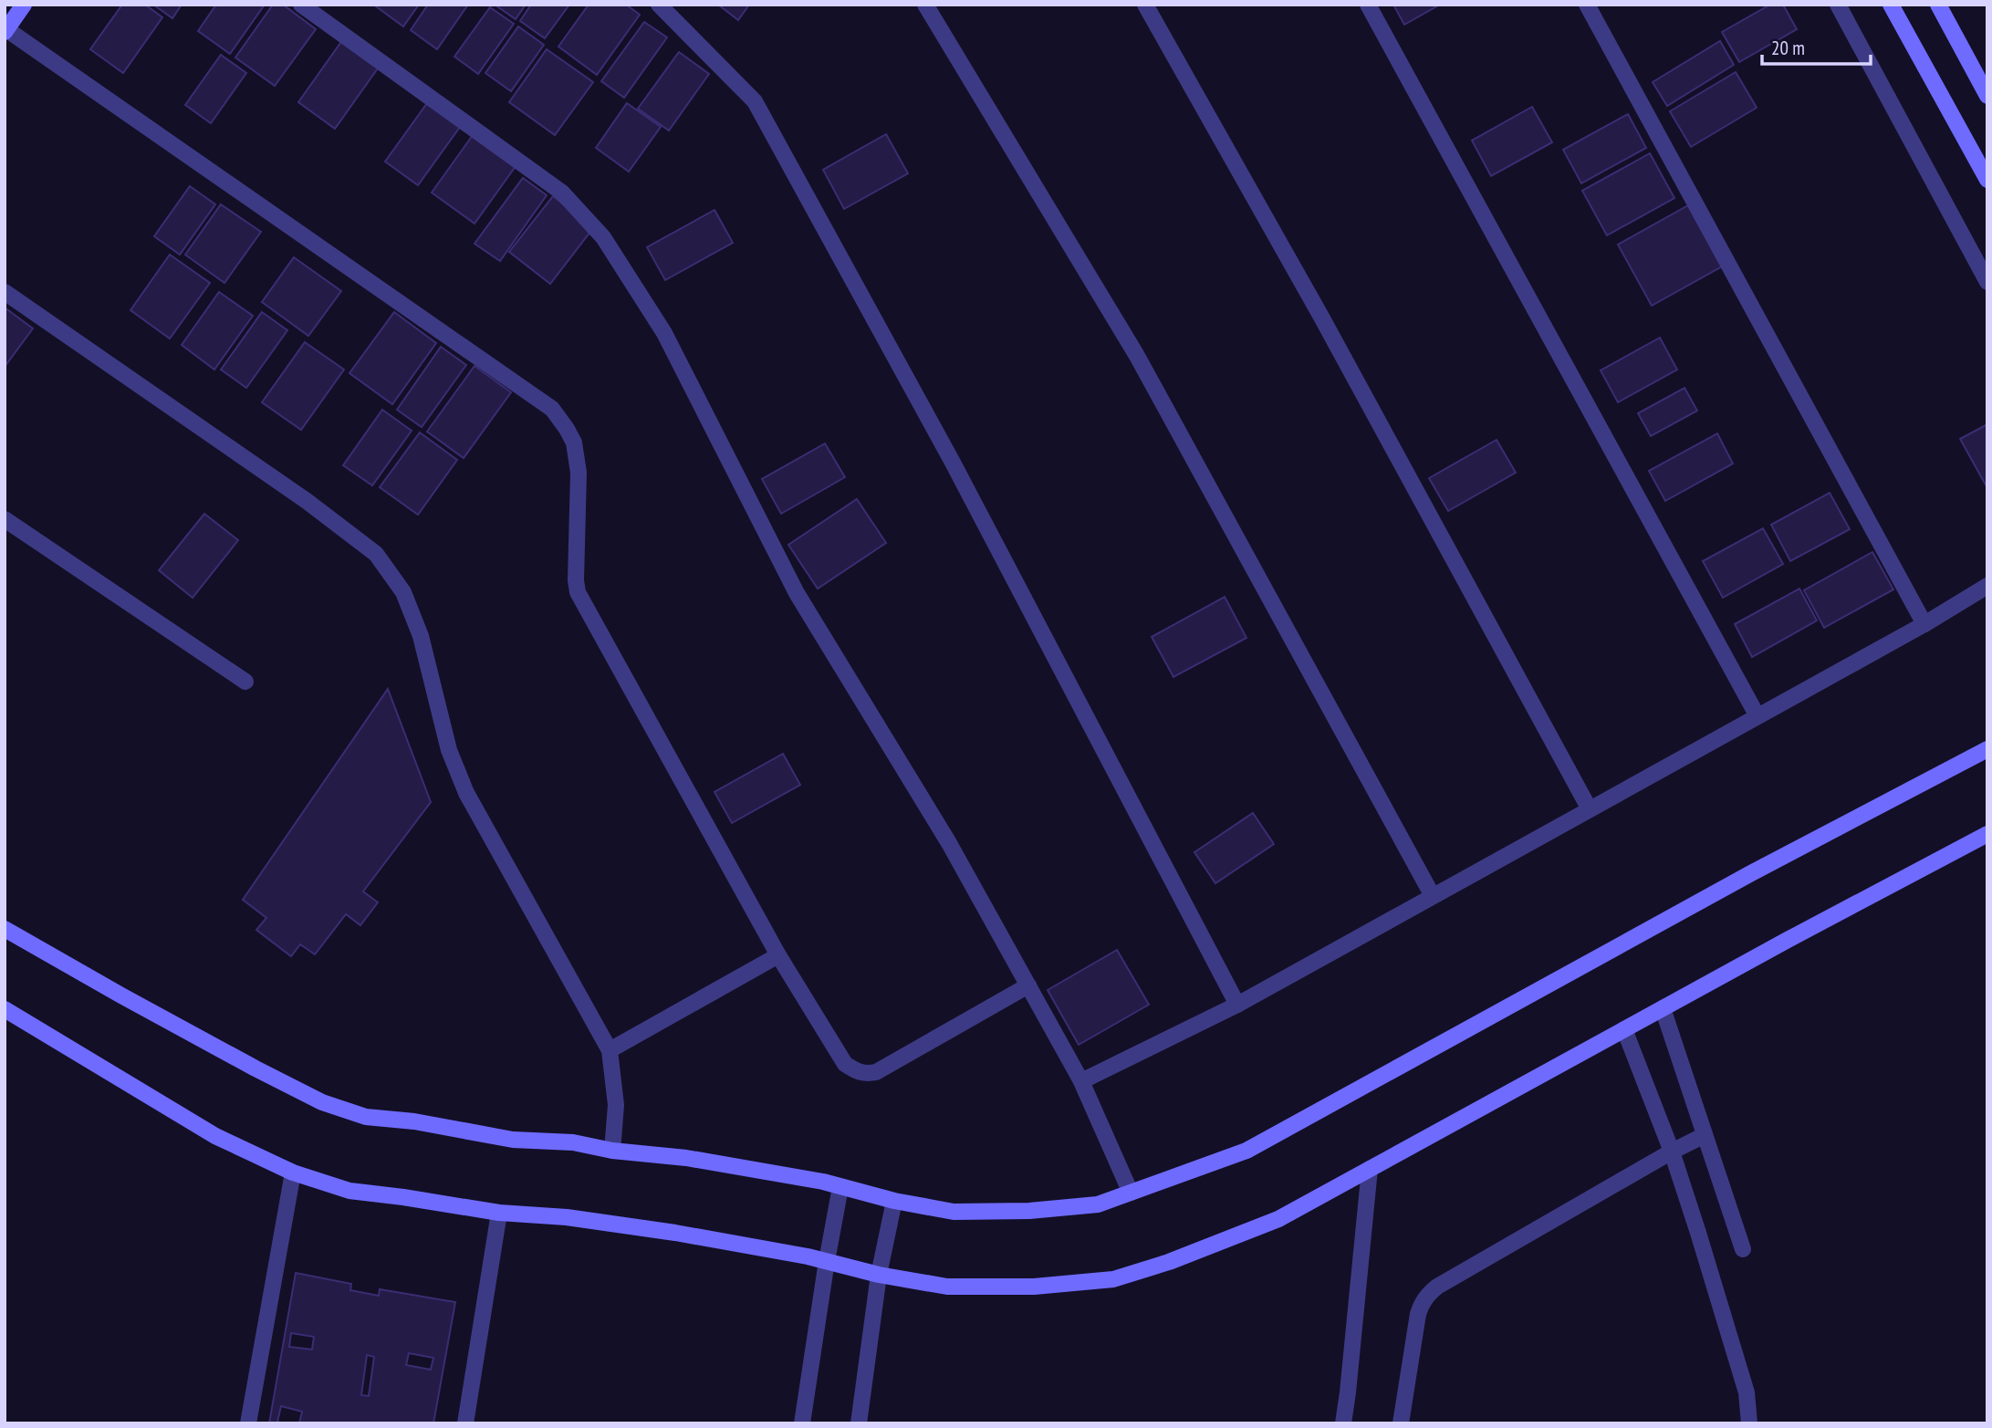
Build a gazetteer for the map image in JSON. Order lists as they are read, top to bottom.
{
  "scale_bar": "20 m"
}
